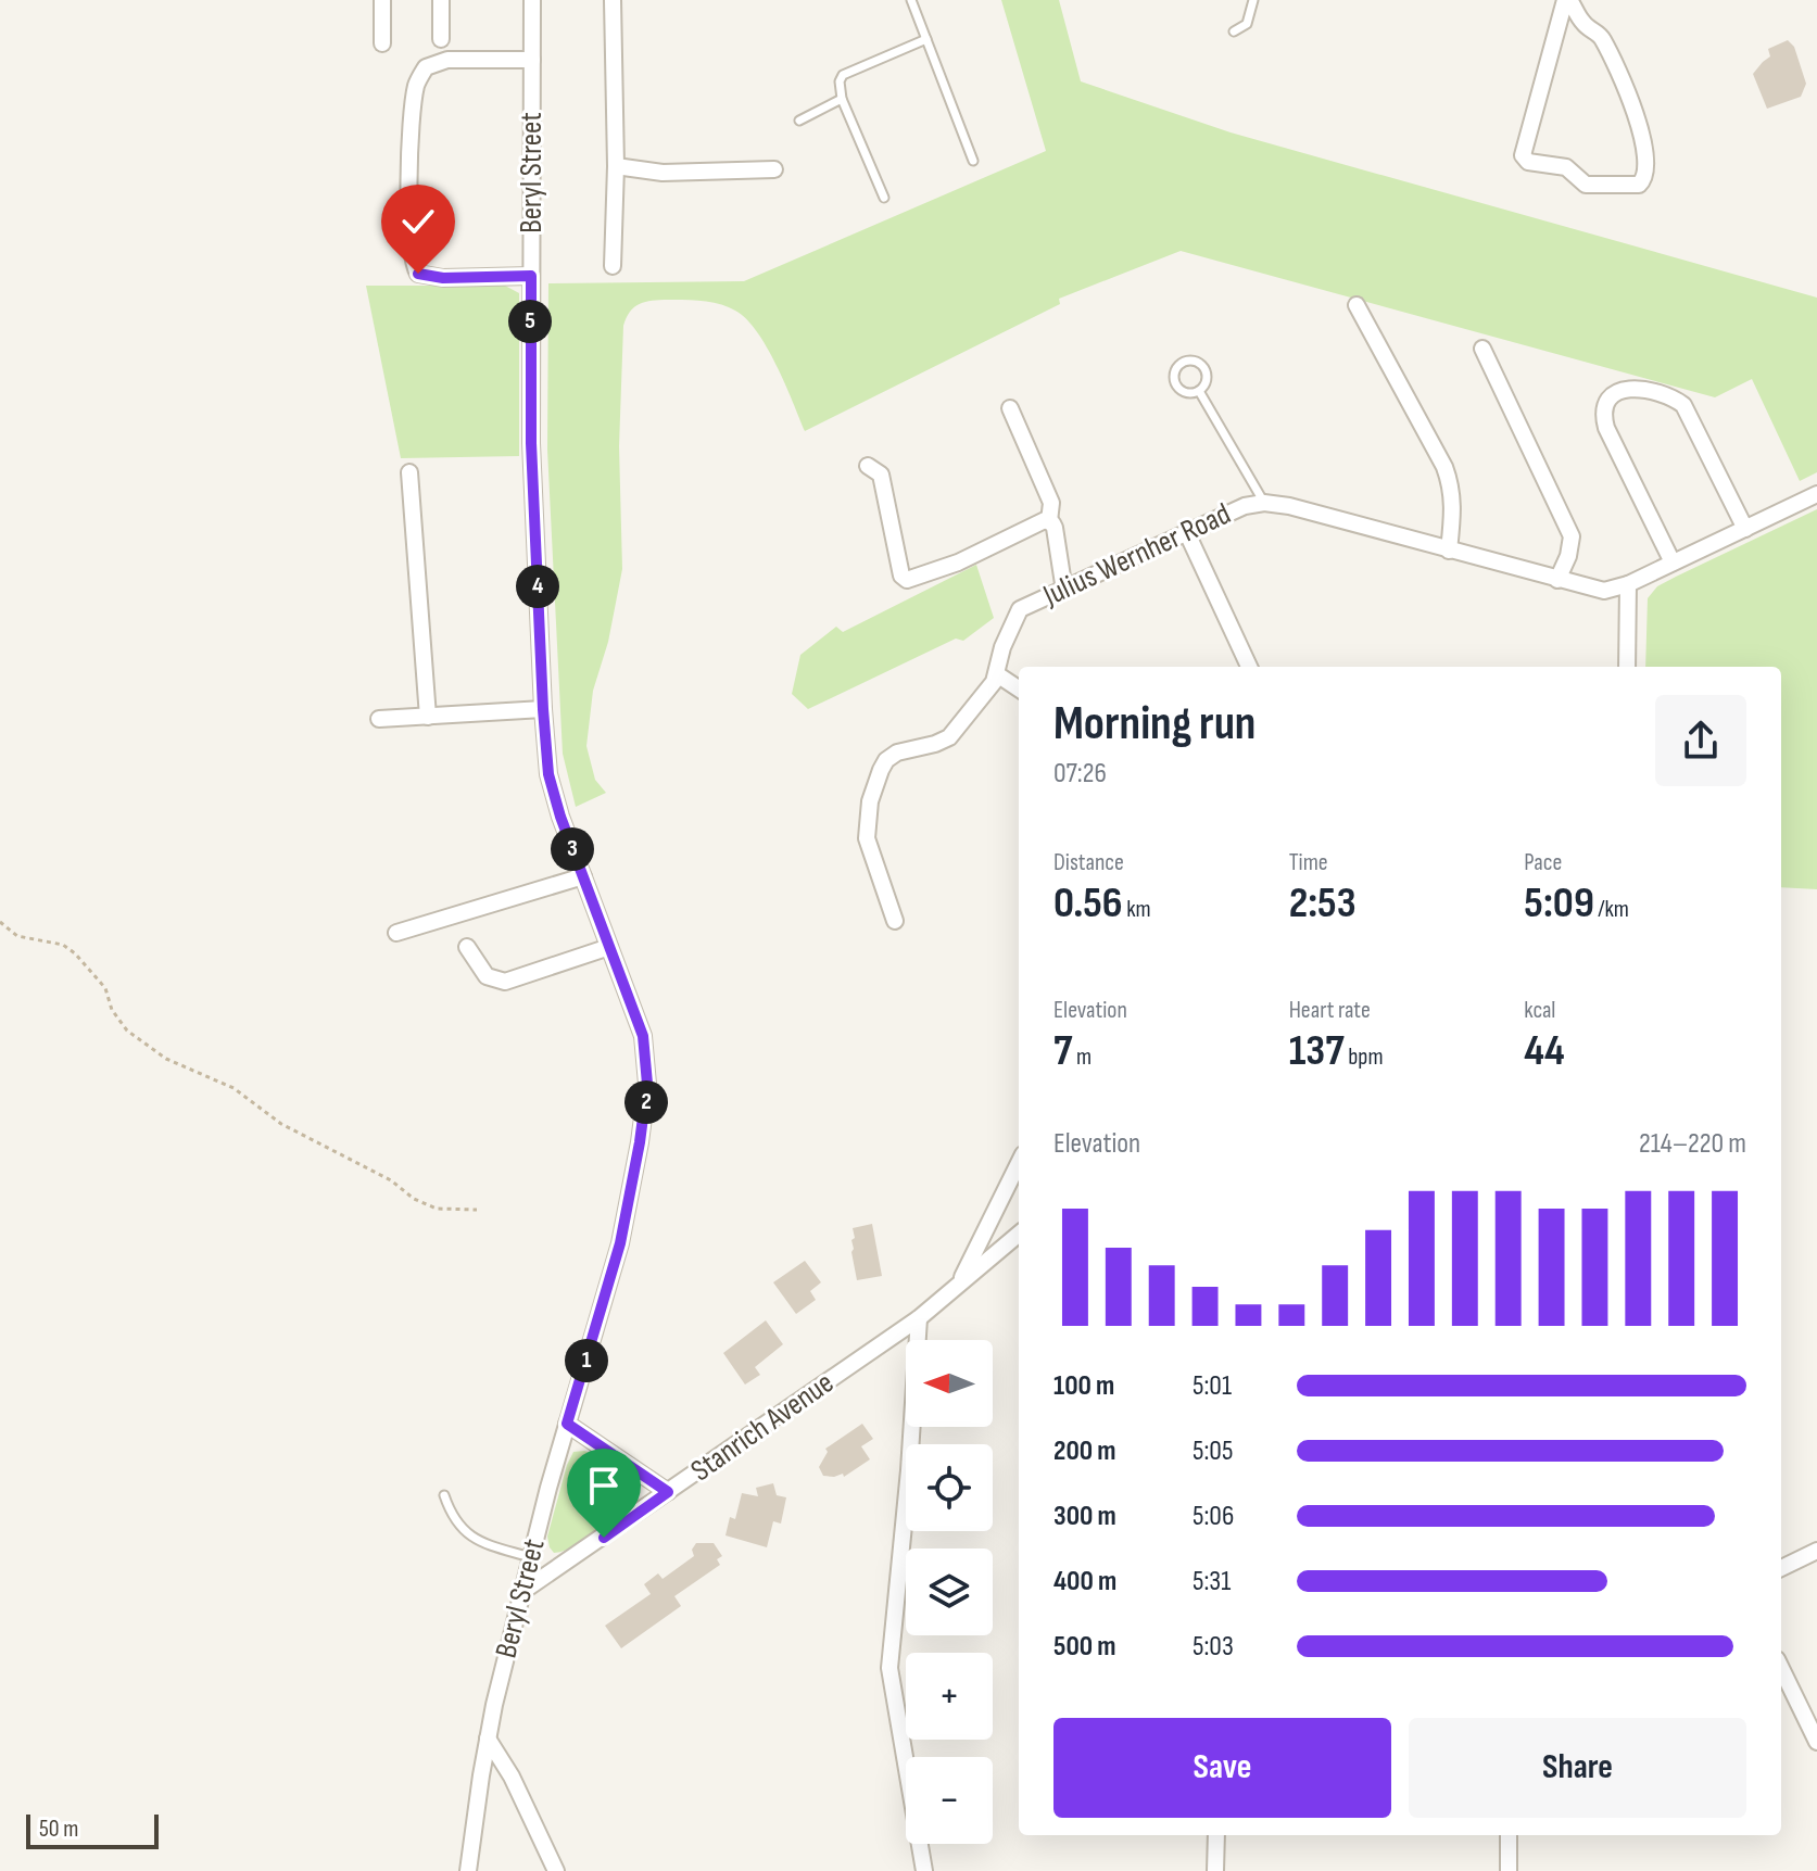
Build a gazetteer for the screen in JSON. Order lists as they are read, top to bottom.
{
  "streets": {
    "street": ["Beryl Street", "Julius Wernher Road", "Stanrich Avenue"]
  },
  "crossings": [
    ["Beryl Street", "Stanrich Avenue"]
  ],
  "scale_bar": "50 m",
  "north": "left",
  "page": {
    "pins": [
      "5",
      "4",
      "3",
      "2",
      "1"
    ],
    "heading": ["Morning run", "07:26"],
    "stats": [
      ["Distance", "0.56 km"],
      ["Time", "2:53"],
      ["Pace", "5:09 /km"],
      ["Elevation", "7 m"],
      ["Heart rate", "137 bpm"],
      ["kcal", "44"]
    ],
    "chart": ["Elevation", "214–220 m"],
    "map_buttons": ["+", "−"],
    "list": [
      {
        "name": "100 m",
        "note": "5:01"
      },
      {
        "name": "200 m",
        "note": "5:05"
      },
      {
        "name": "300 m",
        "note": "5:06"
      },
      {
        "name": "400 m",
        "note": "5:31"
      },
      {
        "name": "500 m",
        "note": "5:03"
      }
    ],
    "buttons": ["Save", "Share"],
    "scale": "50 m"
  }
}
